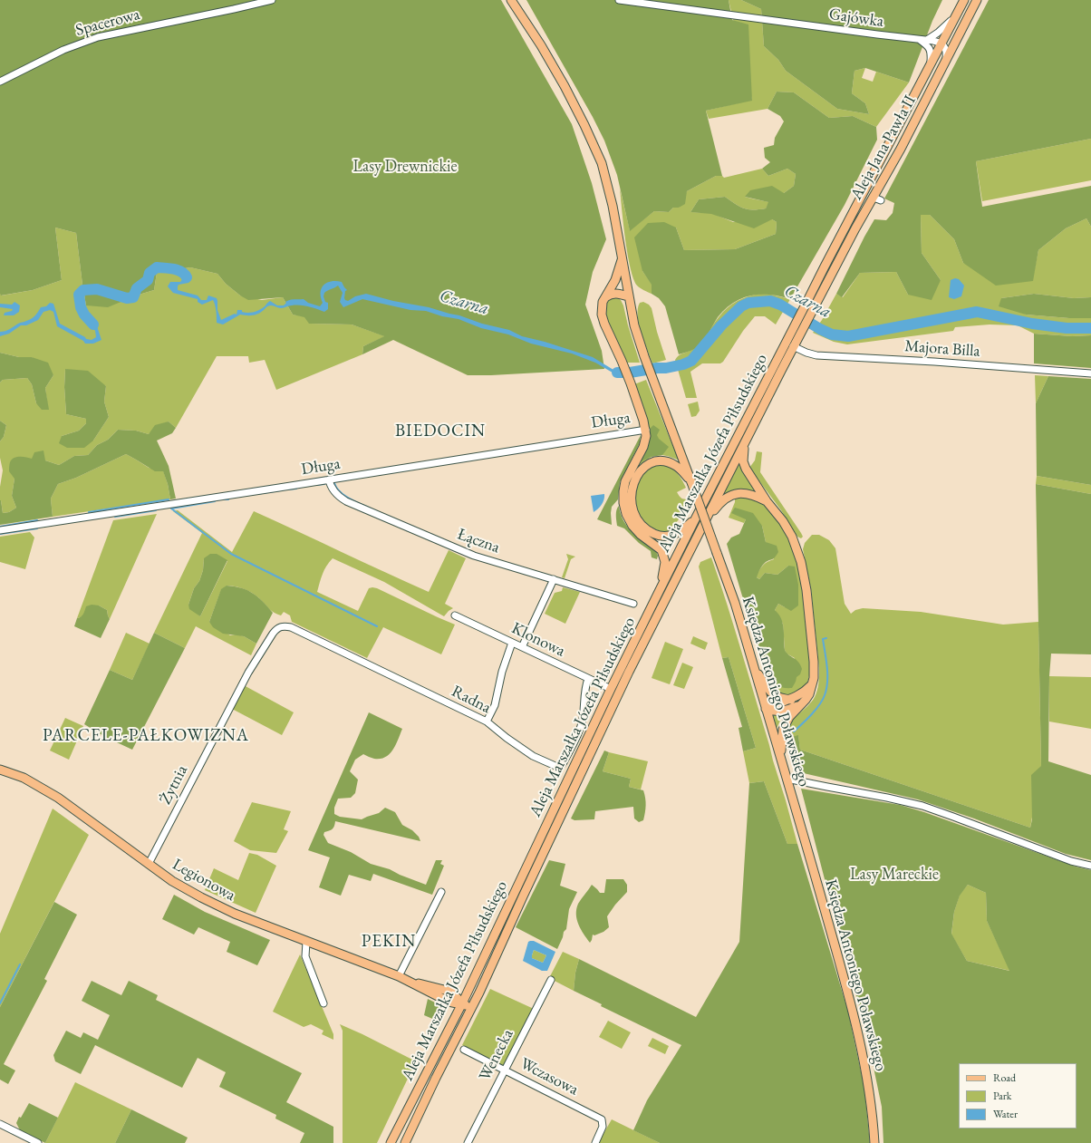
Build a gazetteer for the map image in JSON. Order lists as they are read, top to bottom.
{
  "streets": {
    "main road": [
      "Aleja Jana Pawła II",
      "Aleja Marszałka Józefa Piłsudskiego",
      "Księdza Antoniego Poławskiego",
      "Legionowa"
    ],
    "street": [
      "Gajówka",
      "Spacerowa",
      "Majora Billa",
      "Długa",
      "Łączna",
      "Klonowa",
      "Radna",
      "Żytnia",
      "Wenecka",
      "Wczasowa"
    ]
  },
  "crossings": [
    ["Gajówka", "Aleja Jana Pawła II"],
    ["Aleja Jana Pawła II", "Aleja Marszałka Józefa Piłsudskiego"],
    ["Majora Billa", "Aleja Marszałka Józefa Piłsudskiego"],
    ["Długa", "Łączna"],
    ["Aleja Marszałka Józefa Piłsudskiego", "Klonowa"],
    ["Aleja Marszałka Józefa Piłsudskiego", "Legionowa"],
    ["Klonowa", "Radna"],
    ["Radna", "Żytnia"],
    ["Żytnia", "Legionowa"],
    ["Wenecka", "Wczasowa"]
  ],
  "districts": ["BIEDOCIN", "PARCELE-PAŁKOWIZNA", "PEKIN"],
  "water": ["Czarna"],
  "parks": ["Lasy Drewnickie", "Lasy Mareckie"],
  "legend": ["Road", "Park", "Water"]
}
